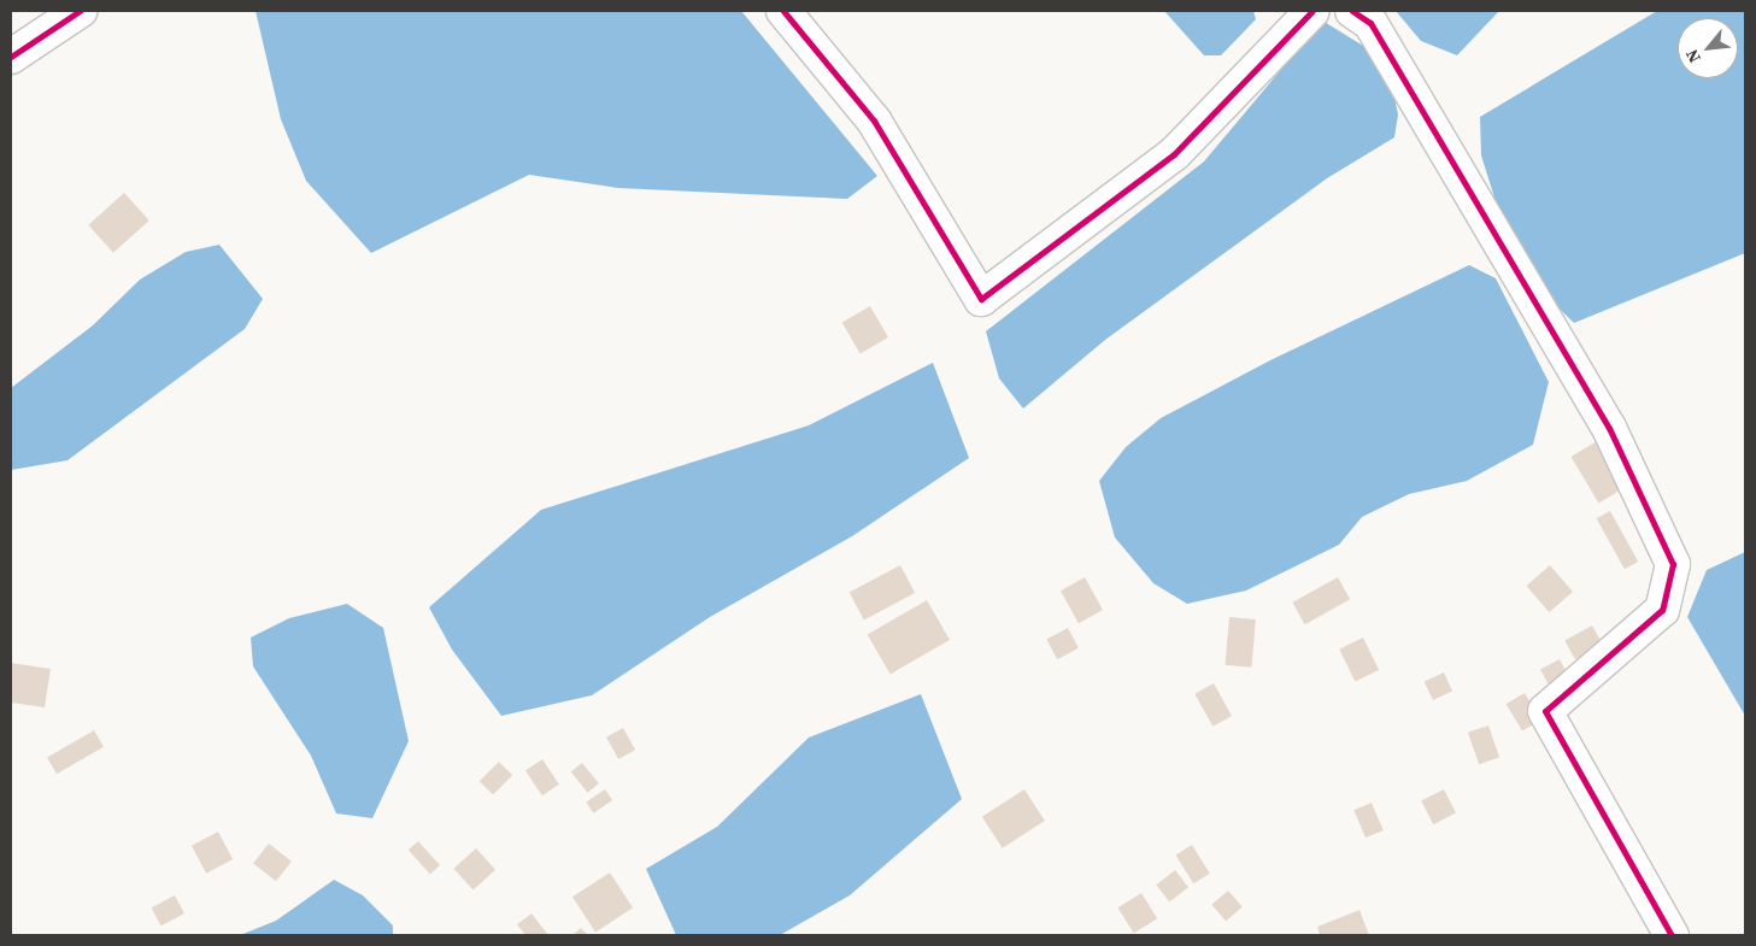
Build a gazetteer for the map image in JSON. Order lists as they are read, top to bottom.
{
  "north": "bottom left"
}
